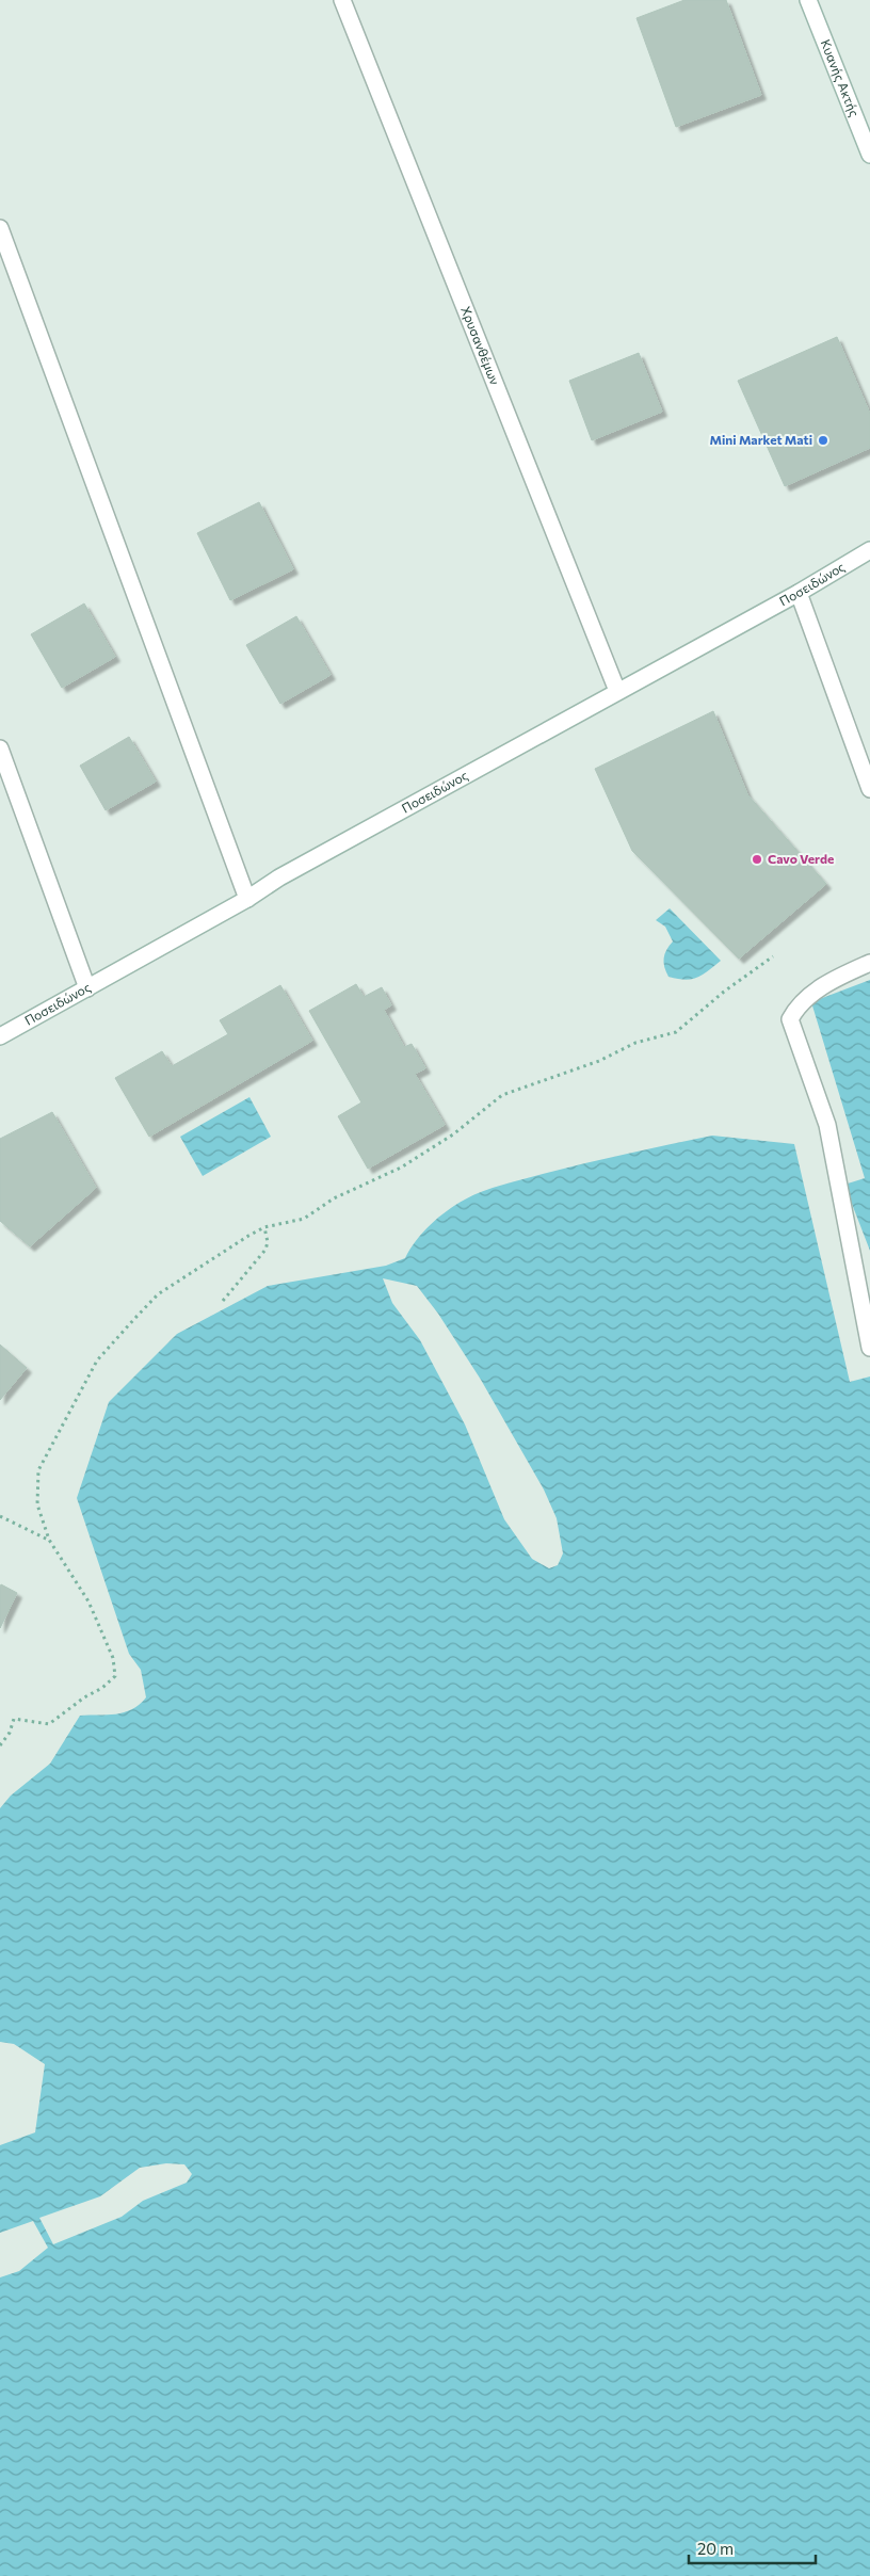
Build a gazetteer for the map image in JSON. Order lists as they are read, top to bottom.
{
  "streets": {
    "street": ["Κυανής Ακτής", "Χρυσανθέμων", "Ποσειδώνος"]
  },
  "crossings": [
    ["Χρυσανθέμων", "Ποσειδώνος"]
  ],
  "places": ["Mini Market Mati", "Cavo Verde"],
  "scale_bar": "20 m"
}
